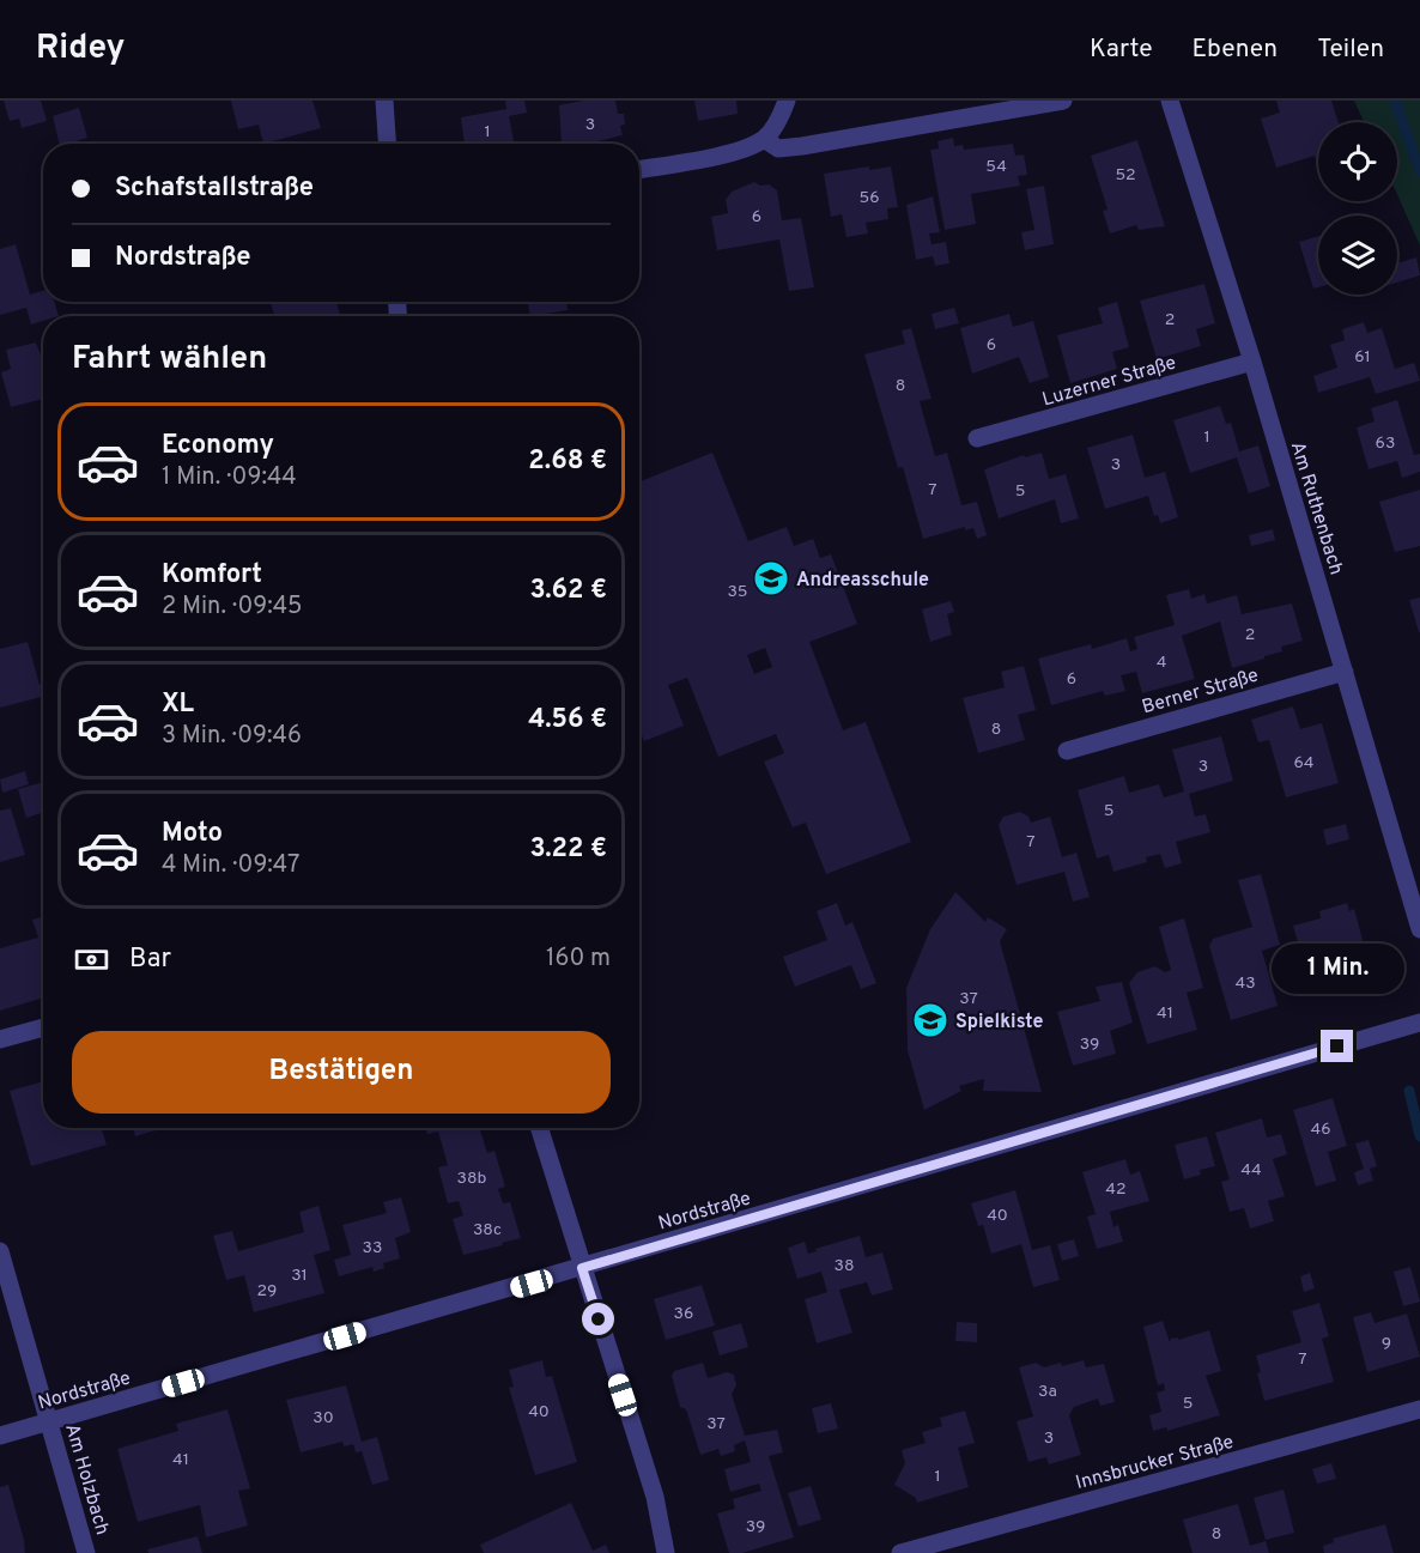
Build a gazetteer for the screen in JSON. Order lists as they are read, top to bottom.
{
  "streets": {
    "street": [
      "Luzerner Straße",
      "Am Ruthenbach",
      "Berner Straße",
      "Nordstraße",
      "Innsbrucker Straße",
      "Am Holzbach"
    ]
  },
  "crossings": [
    ["Luzerner Straße", "Am Ruthenbach"],
    ["Am Ruthenbach", "Berner Straße"],
    ["Nordstraße", "Am Holzbach"]
  ],
  "places": {
    "school or university": ["Andreasschule", "Spielkiste"]
  },
  "house_numbers": [
    "3",
    "1",
    "54",
    "52",
    "56",
    "6",
    "2",
    "6",
    "61",
    "8",
    "1",
    "63",
    "3",
    "7",
    "5",
    "35",
    "2",
    "4",
    "6",
    "8",
    "64",
    "3",
    "5",
    "7",
    "43",
    "37",
    "41",
    "39",
    "46",
    "44",
    "38b",
    "42",
    "40",
    "38c",
    "33",
    "38",
    "31",
    "29",
    "36",
    "9",
    "7",
    "3a",
    "5",
    "40",
    "30",
    "37",
    "3",
    "41",
    "1",
    "39",
    "8"
  ],
  "page": {
    "header": "Ridey",
    "nav": ["Karte", "Ebenen", "Teilen"],
    "banner": ["Schafstallstraße", "Nordstraße"],
    "heading": "Fahrt wählen",
    "list": [
      {
        "name": "Economy",
        "note": "1 Min. · 09:44",
        "value": "2.68 €"
      },
      {
        "name": "Komfort",
        "note": "2 Min. · 09:45",
        "value": "3.62 €"
      },
      {
        "name": "XL",
        "note": "3 Min. · 09:46",
        "value": "4.56 €"
      },
      {
        "name": "Moto",
        "note": "4 Min. · 09:47",
        "value": "3.22 €"
      }
    ],
    "pay": ["Bar", "160 m"],
    "bubble": "1 Min.",
    "buttons": "Bestätigen"
  }
}
